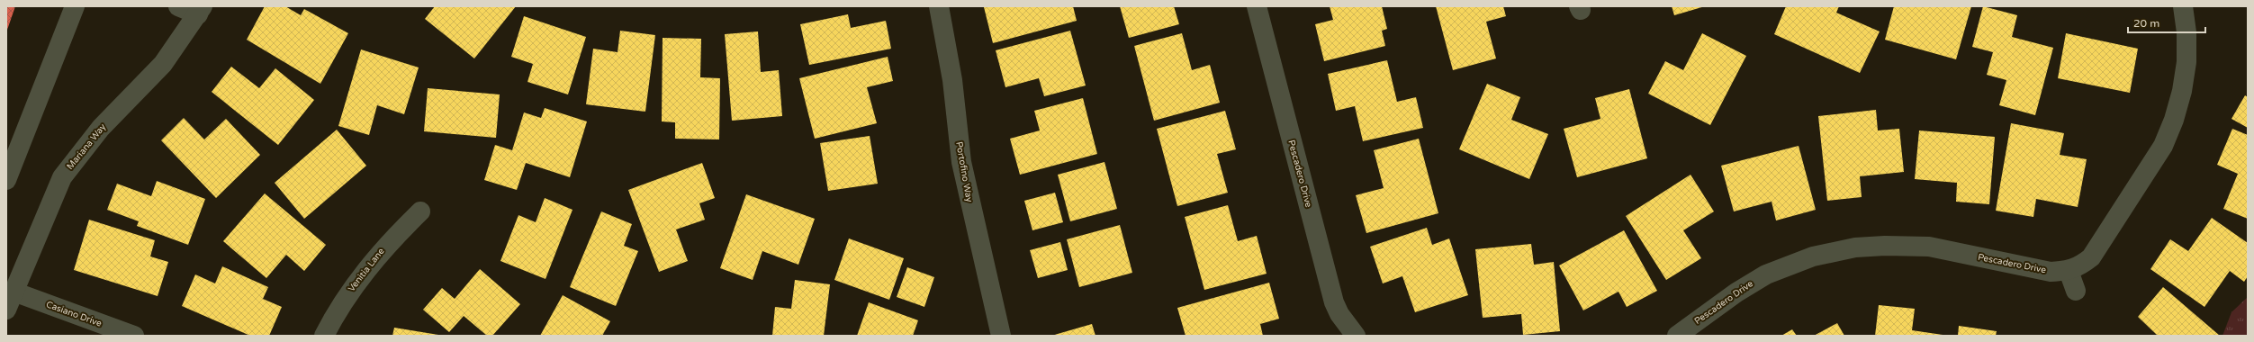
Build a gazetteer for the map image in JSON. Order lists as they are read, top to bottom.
{
  "streets": {
    "street": [
      "Mariana Way",
      "Portofino Way",
      "Pescadero Drive",
      "Venitia Lane",
      "Casiano Drive"
    ]
  },
  "crossings": [
    ["Mariana Way", "Casiano Drive"]
  ],
  "scale_bar": "20 m"
}
